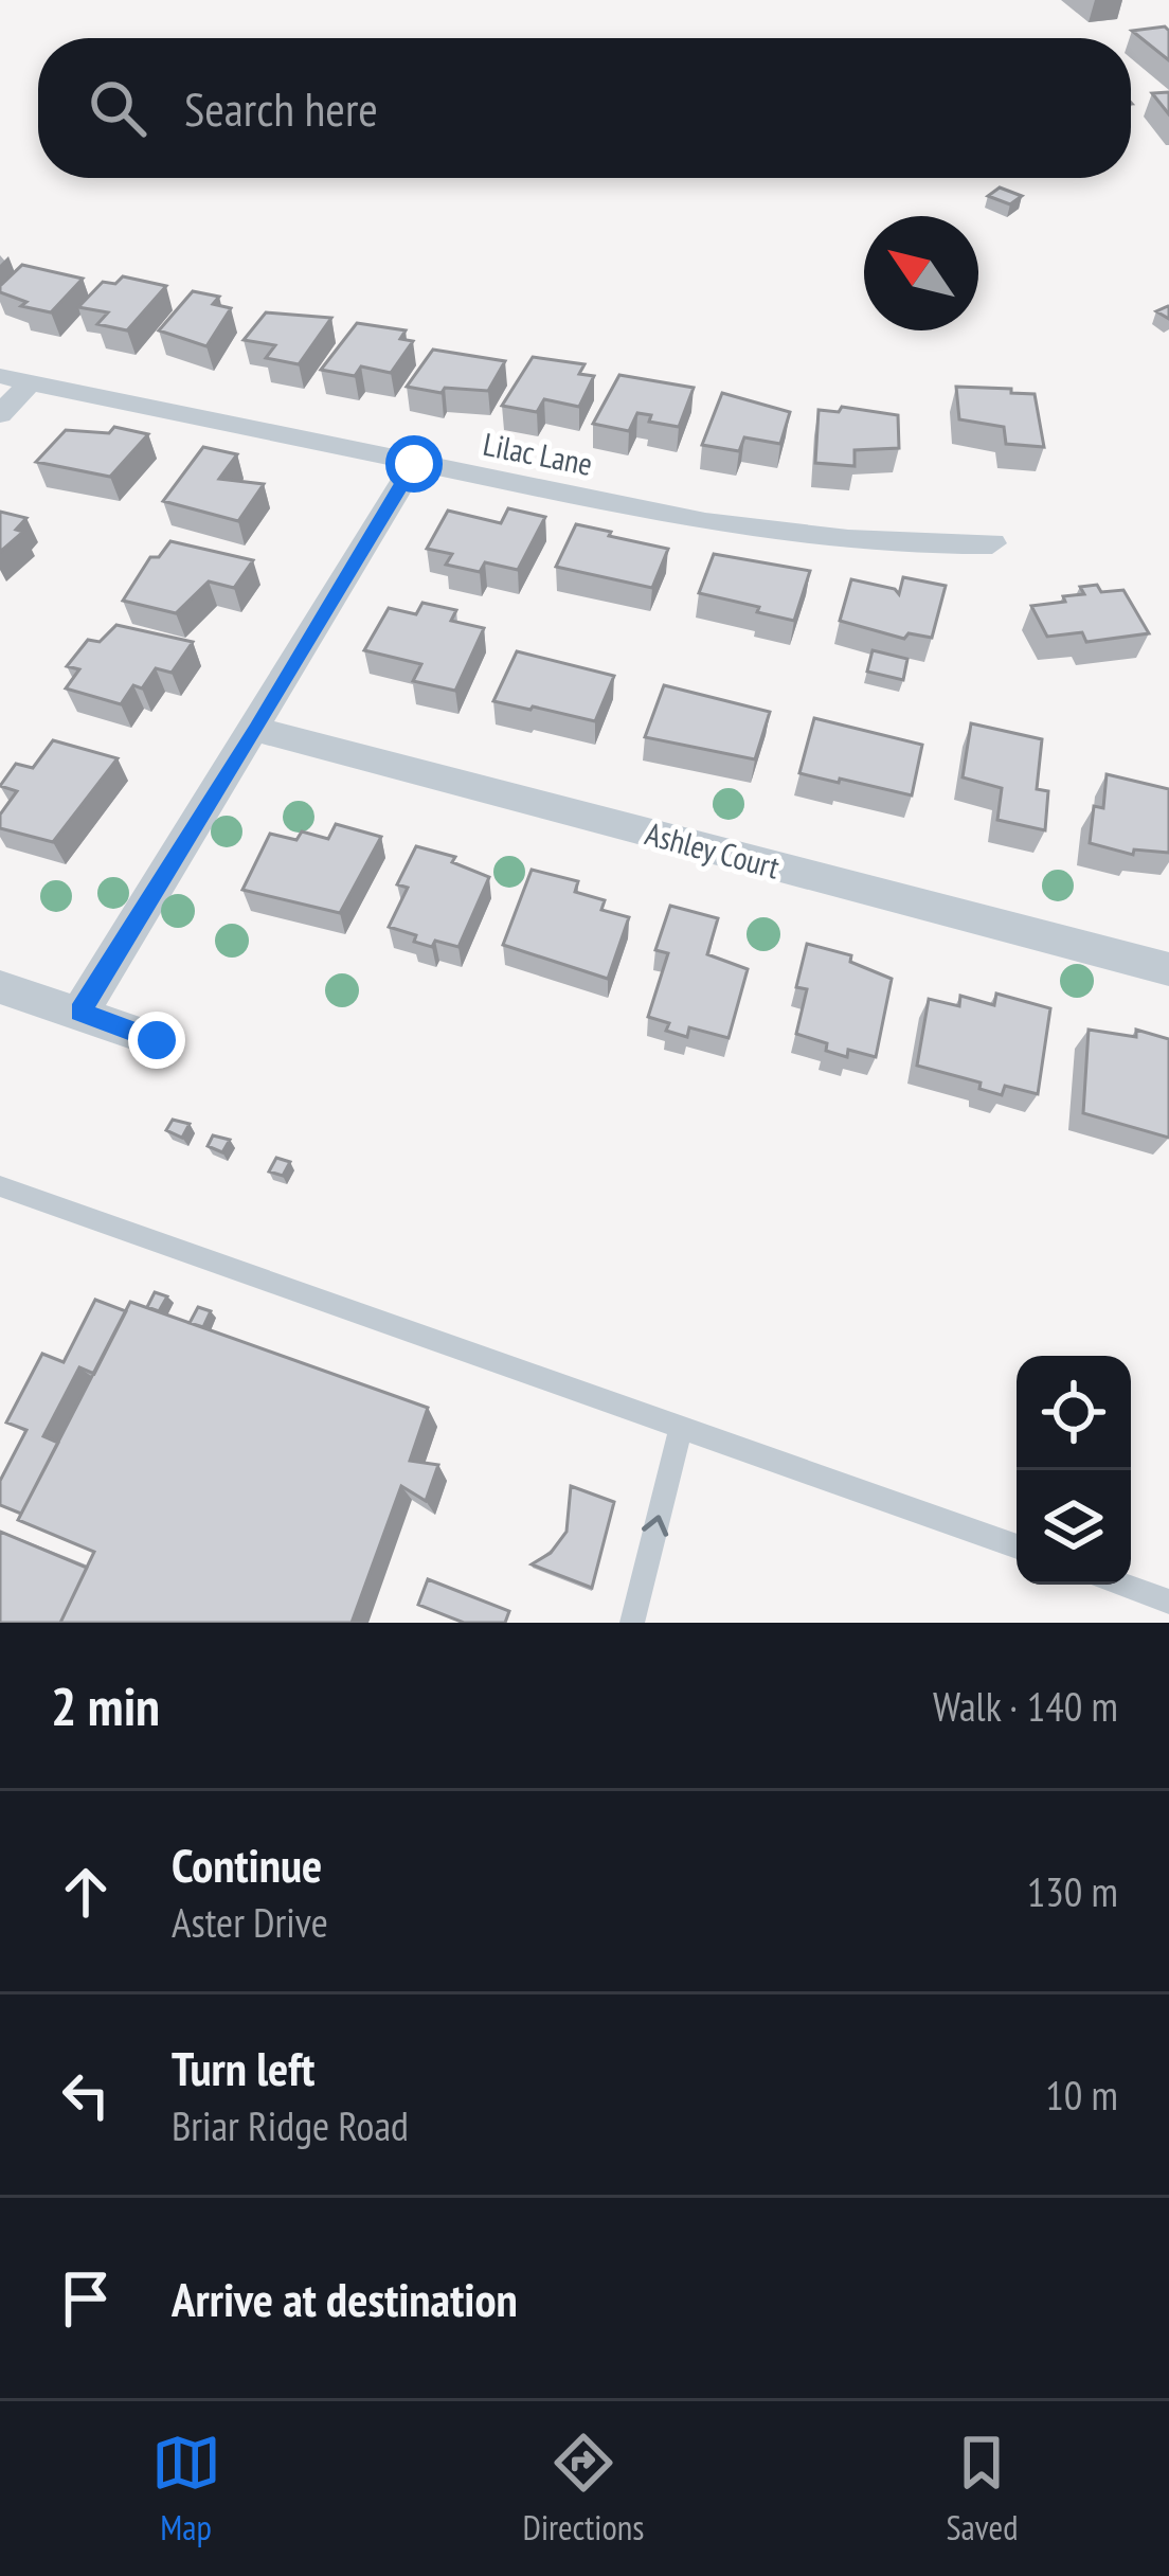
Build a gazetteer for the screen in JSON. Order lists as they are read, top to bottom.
{
  "streets": {
    "street": ["Lilac Lane", "Ashley Court"]
  },
  "north": "top left",
  "page": {
    "search": "Search here",
    "heading": ["2 min", "Walk · 140 m"],
    "list": [
      ["Continue", "Aster Drive", "130 m"],
      ["Turn left", "Briar Ridge Road", "10 m"],
      "Arrive at destination"
    ],
    "nav": ["Map", "Directions", "Saved"]
  }
}
